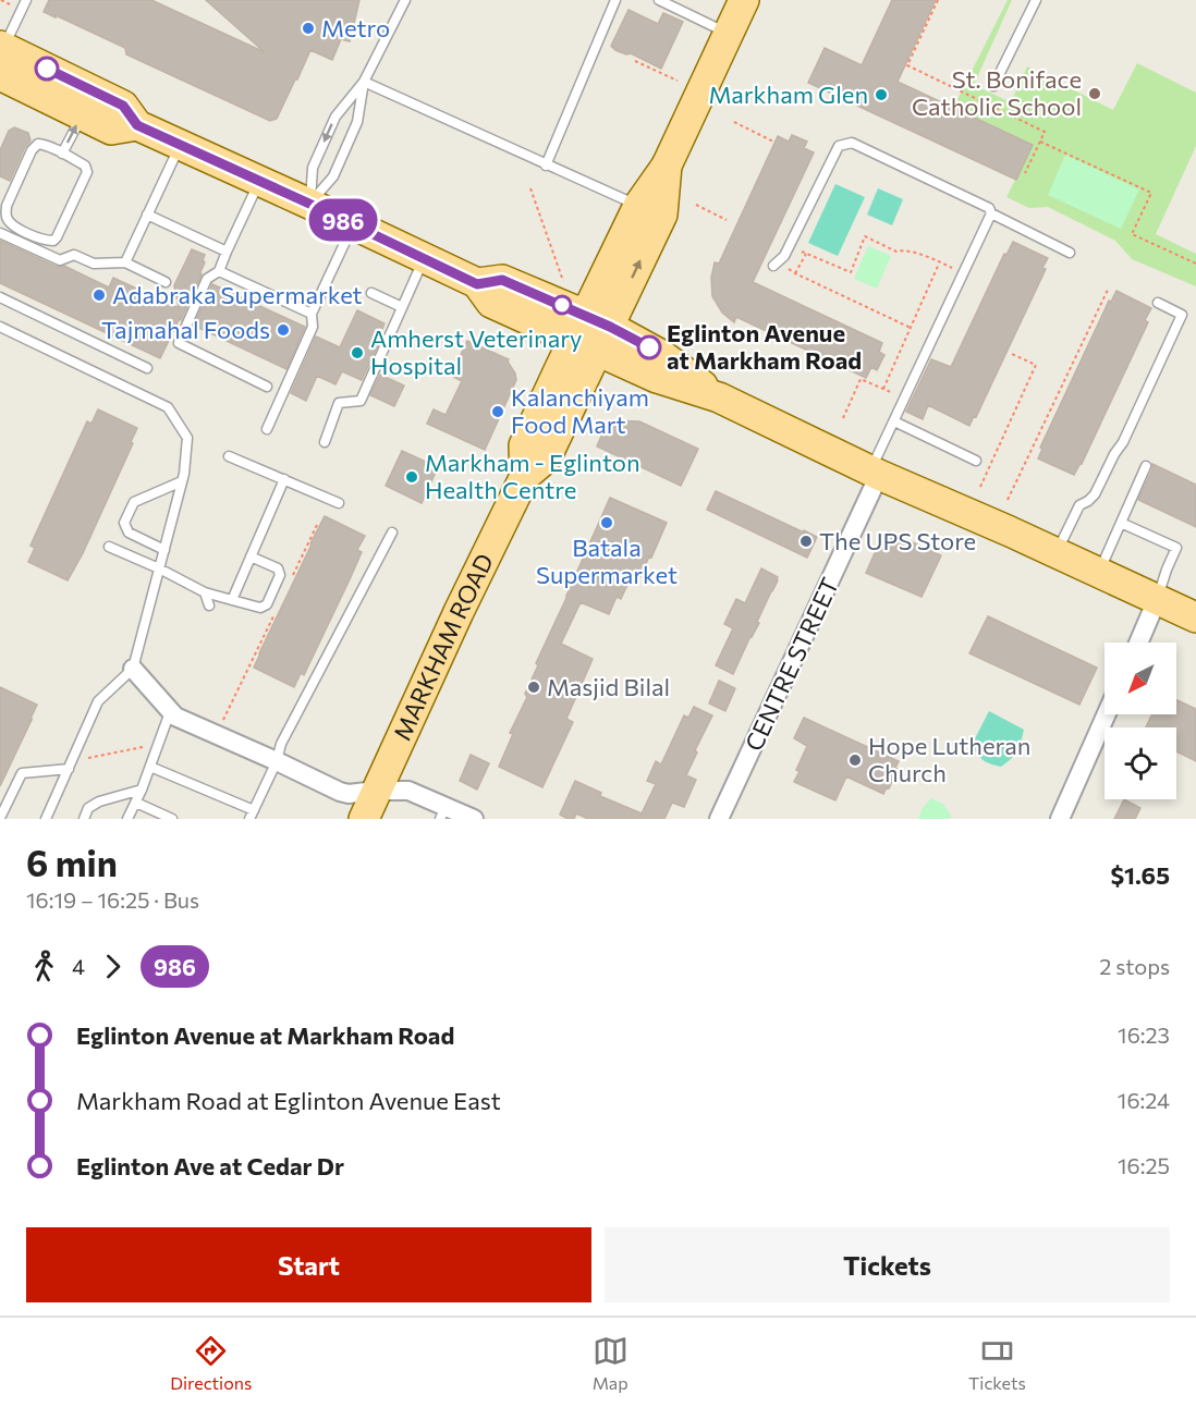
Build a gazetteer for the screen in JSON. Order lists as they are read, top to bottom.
{
  "streets": {
    "main road": ["MARKHAM ROAD"],
    "street": ["CENTRE STREET"]
  },
  "places": [
    "Metro",
    "St. Boniface Catholic School",
    "Markham Glen",
    "Adabraka Supermarket",
    "Tajmahal Foods",
    "Eglinton Avenue at Markham Road",
    "Amherst Veterinary Hospital",
    "Kalanchiyam Food Mart",
    "Markham - Eglinton Health Centre",
    "Batala Supermarket",
    "The UPS Store",
    "Masjid Bilal",
    "Hope Lutheran Church"
  ],
  "lines": ["bus line 986"],
  "north": "bottom left",
  "page": {
    "on_map": "986",
    "heading": ["6 min", "16:19 – 16:25 · Bus", "$1.65"],
    "legs": ["4", "986", "2 stops"],
    "list": [
      {
        "name": "Eglinton Avenue at Markham Road",
        "value": "16:23"
      },
      {
        "name": "Markham Road at Eglinton Avenue East",
        "value": "16:24"
      },
      {
        "name": "Eglinton Ave at Cedar Dr",
        "value": "16:25"
      }
    ],
    "buttons": ["Start", "Tickets"],
    "tabs": ["Directions", "Map", "Tickets"]
  }
}
